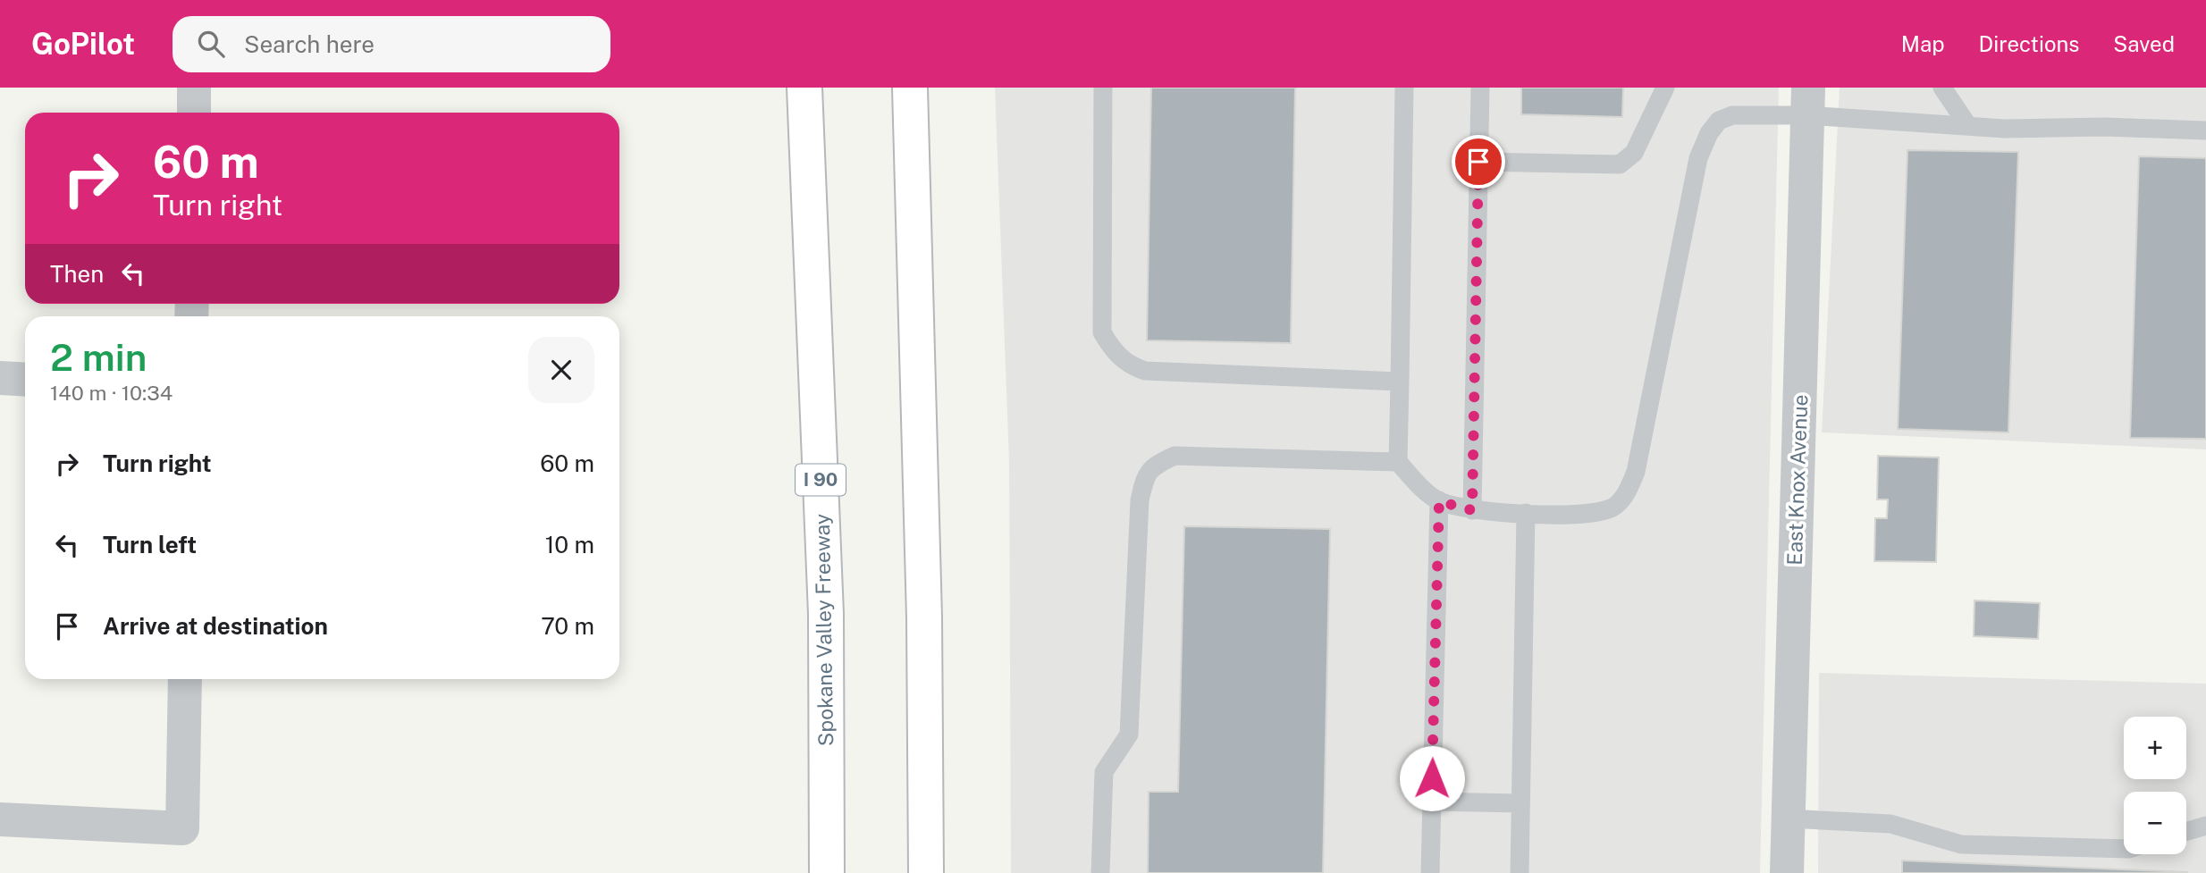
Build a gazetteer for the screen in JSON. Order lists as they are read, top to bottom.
{
  "streets": {
    "highway": ["I 90", "Spokane Valley Freeway"],
    "street": ["East Knox Avenue"]
  },
  "page": {
    "header": "GoPilot",
    "search": "Search here",
    "nav": ["Map", "Directions", "Saved"],
    "turn": ["60 m", "Turn right"],
    "then": "Then",
    "heading": ["2 min", "140 m · 10:34"],
    "list": [
      {
        "name": "Turn right",
        "value": "60 m"
      },
      {
        "name": "Turn left",
        "value": "10 m"
      },
      {
        "name": "Arrive at destination",
        "value": "70 m"
      }
    ],
    "map_buttons": ["+", "−"]
  }
}
